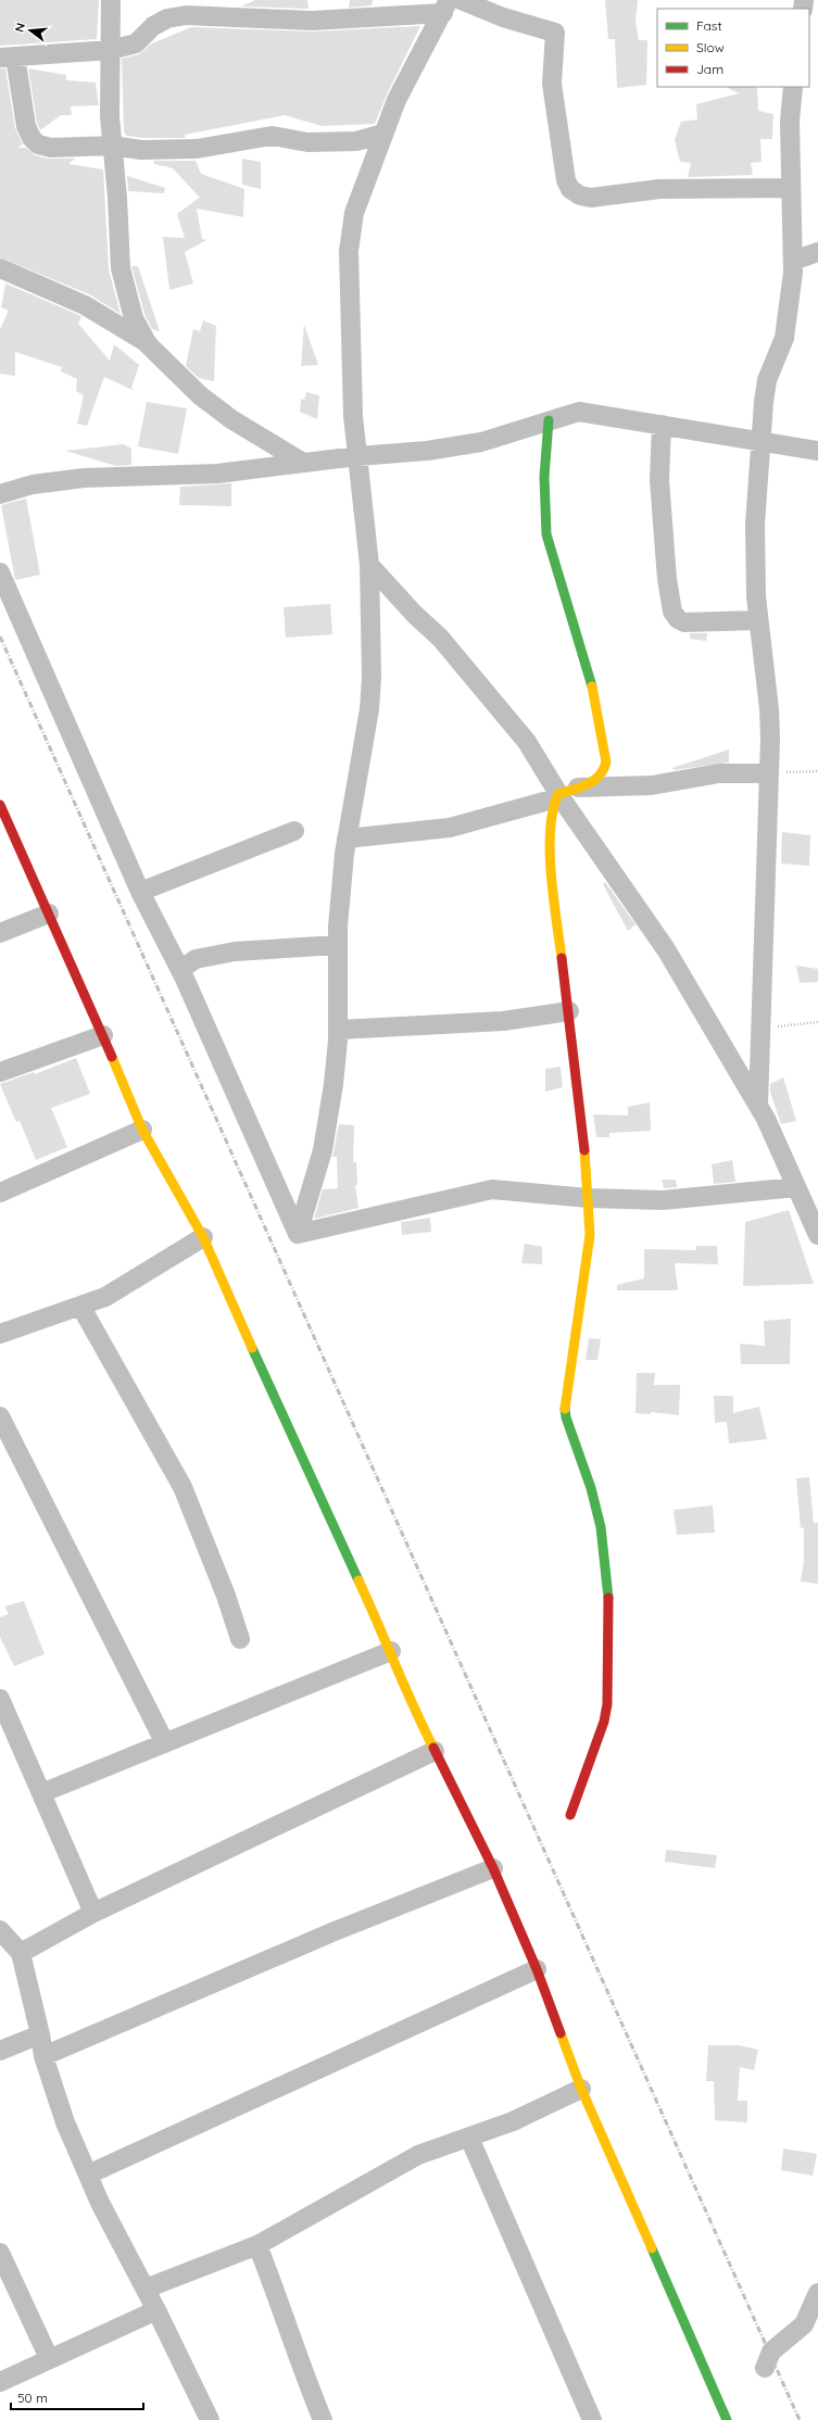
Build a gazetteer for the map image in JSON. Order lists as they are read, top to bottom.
{
  "legend": ["Fast", "Slow", "Jam"],
  "scale_bar": "50 m",
  "north": "left"
}
